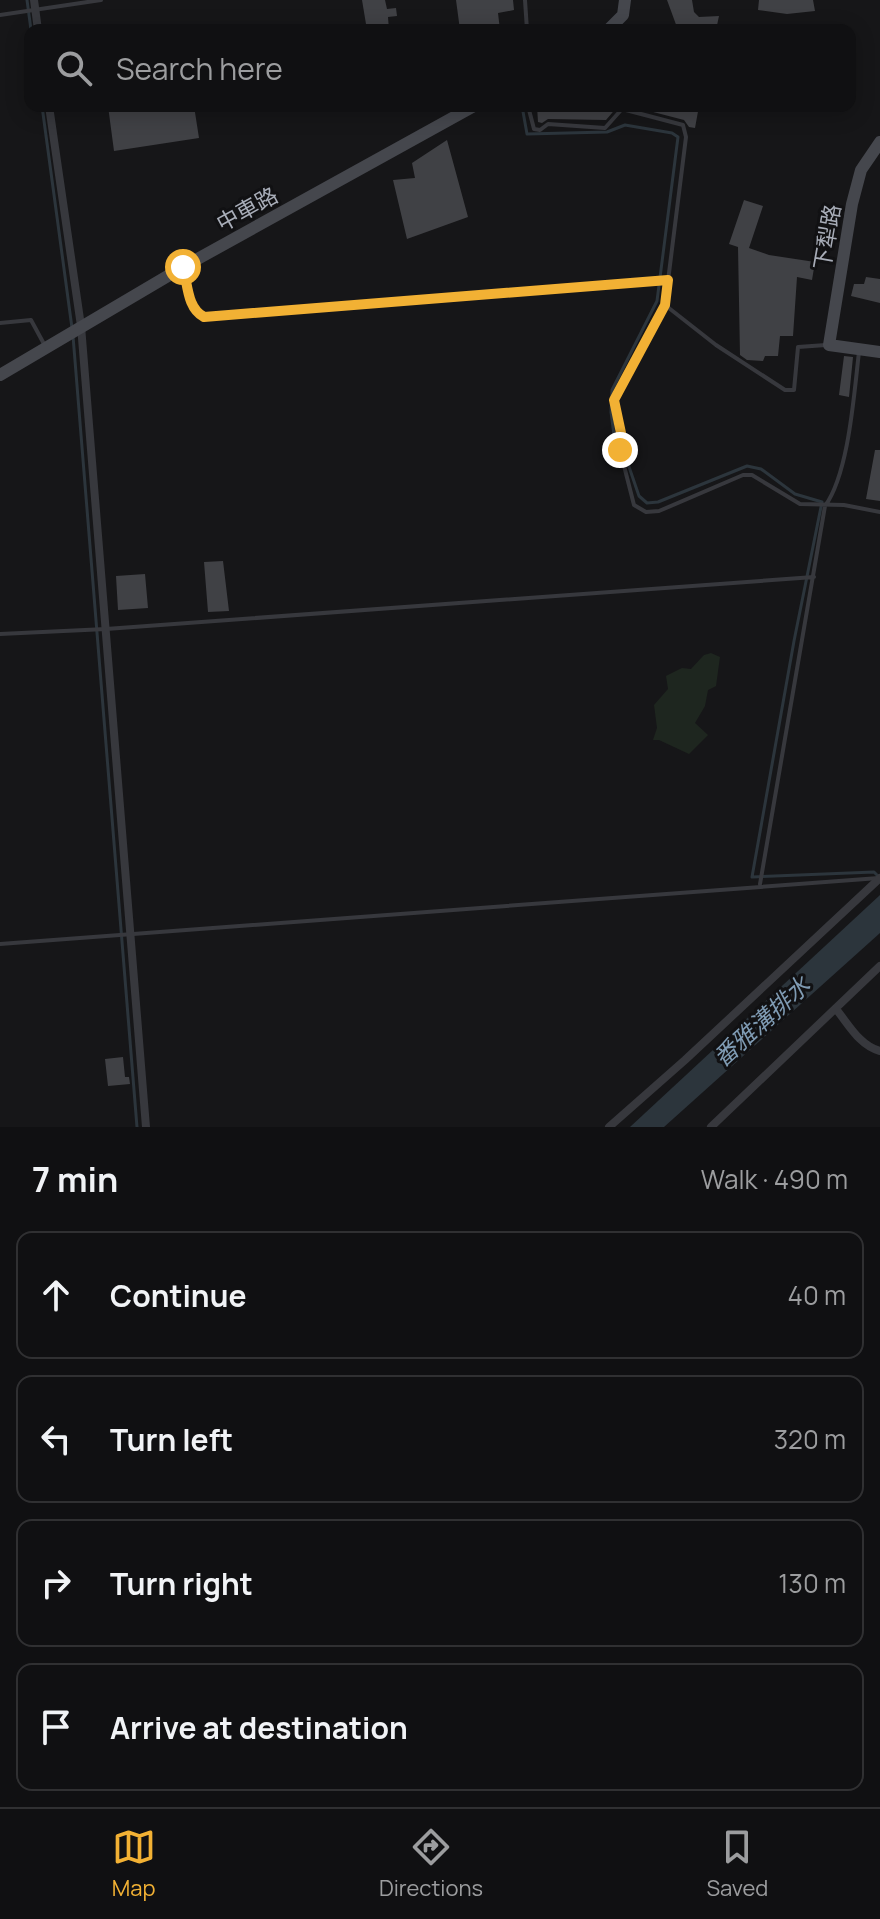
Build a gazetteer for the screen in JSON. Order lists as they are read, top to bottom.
{
  "streets": {
    "street": ["中車路", "下犁路"]
  },
  "water": ["番雅溝排水"],
  "page": {
    "search": "Search here",
    "heading": ["7 min", "Walk · 490 m"],
    "list": [
      ["Continue", "40 m"],
      ["Turn left", "320 m"],
      ["Turn right", "130 m"],
      "Arrive at destination"
    ],
    "nav": ["Map", "Directions", "Saved"]
  }
}
